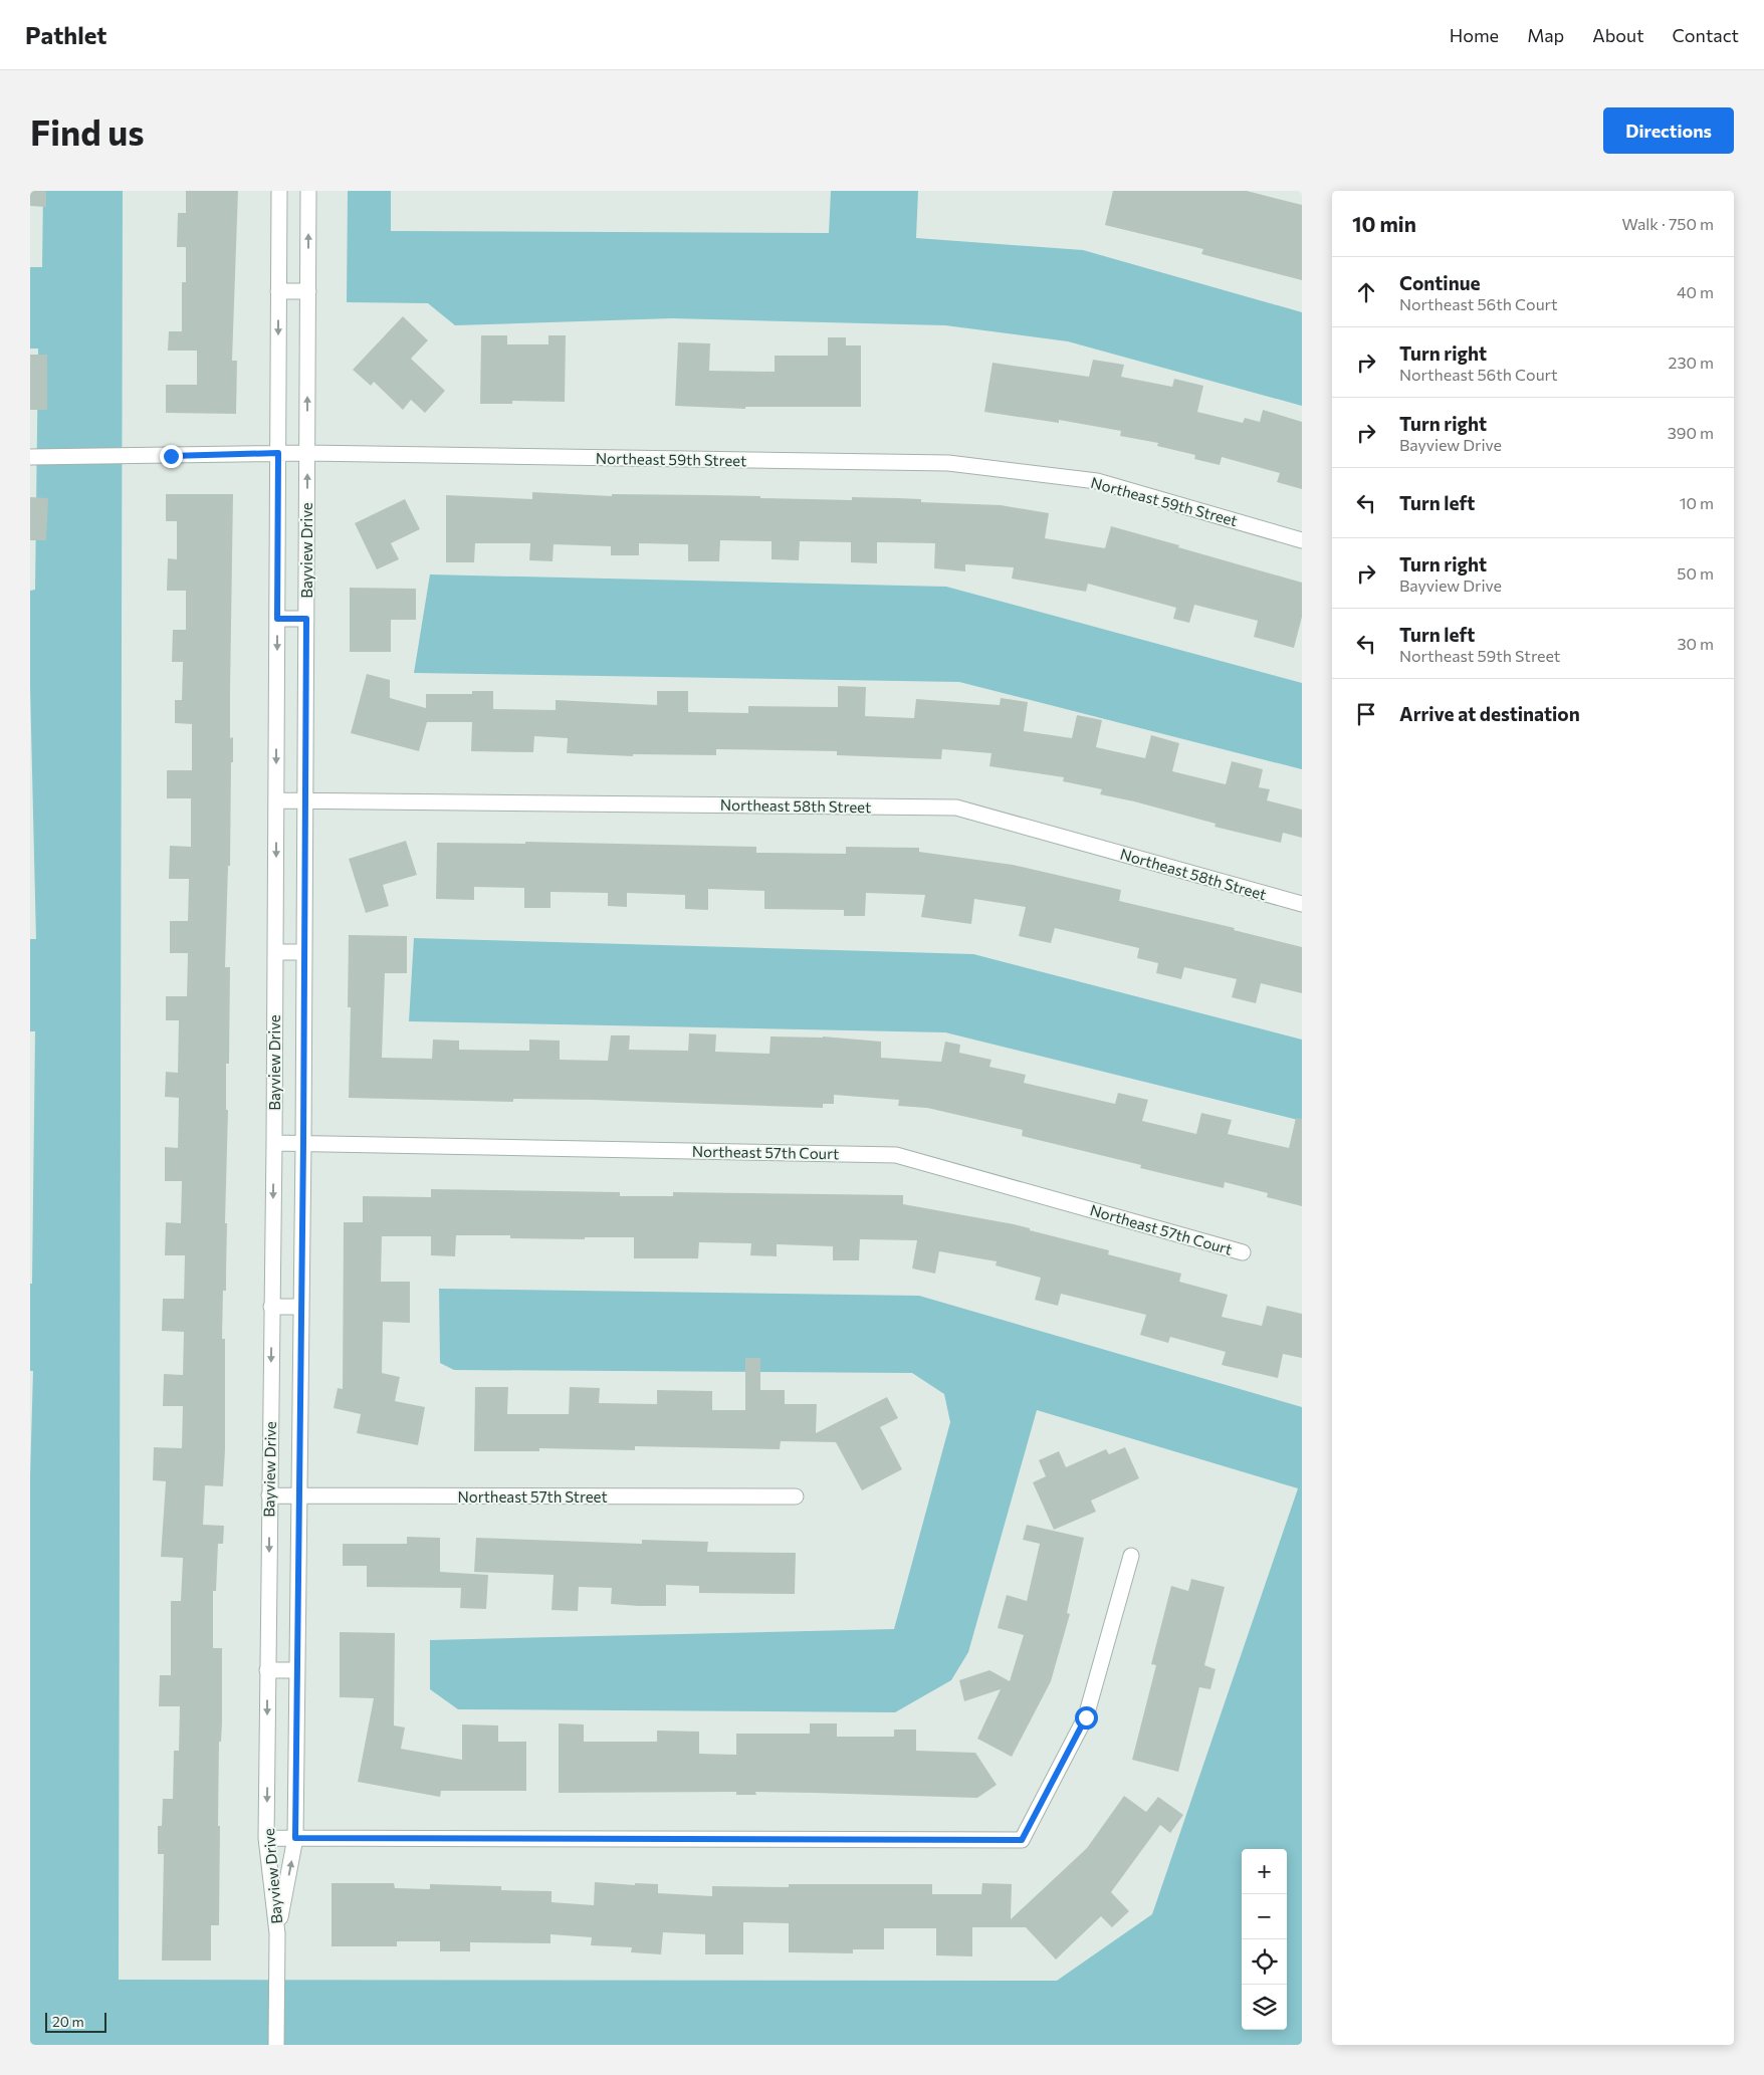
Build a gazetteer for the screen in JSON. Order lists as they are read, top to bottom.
{
  "streets": {
    "street": [
      "Northeast 59th Street",
      "Bayview Drive",
      "Northeast 58th Street",
      "Northeast 57th Court",
      "Northeast 57th Street"
    ]
  },
  "crossings": [
    ["Northeast 59th Street", "Bayview Drive"],
    ["Bayview Drive", "Northeast 58th Street"],
    ["Bayview Drive", "Northeast 57th Court"],
    ["Bayview Drive", "Northeast 57th Street"]
  ],
  "scale_bar": "20 m",
  "page": {
    "header": "Pathlet",
    "nav": [
      "Home",
      "Map",
      "About",
      "Contact"
    ],
    "buttons": "Directions",
    "title": "Find us",
    "heading": ["10 min", "Walk · 750 m"],
    "list": [
      ["Continue", "Northeast 56th Court", "40 m"],
      ["Turn right", "Northeast 56th Court", "230 m"],
      ["Turn right", "Bayview Drive", "390 m"],
      ["Turn left", "10 m"],
      ["Turn right", "Bayview Drive", "50 m"],
      ["Turn left", "Northeast 59th Street", "30 m"],
      "Arrive at destination"
    ],
    "map_buttons": ["+", "−"],
    "scale": "20 m"
  }
}
